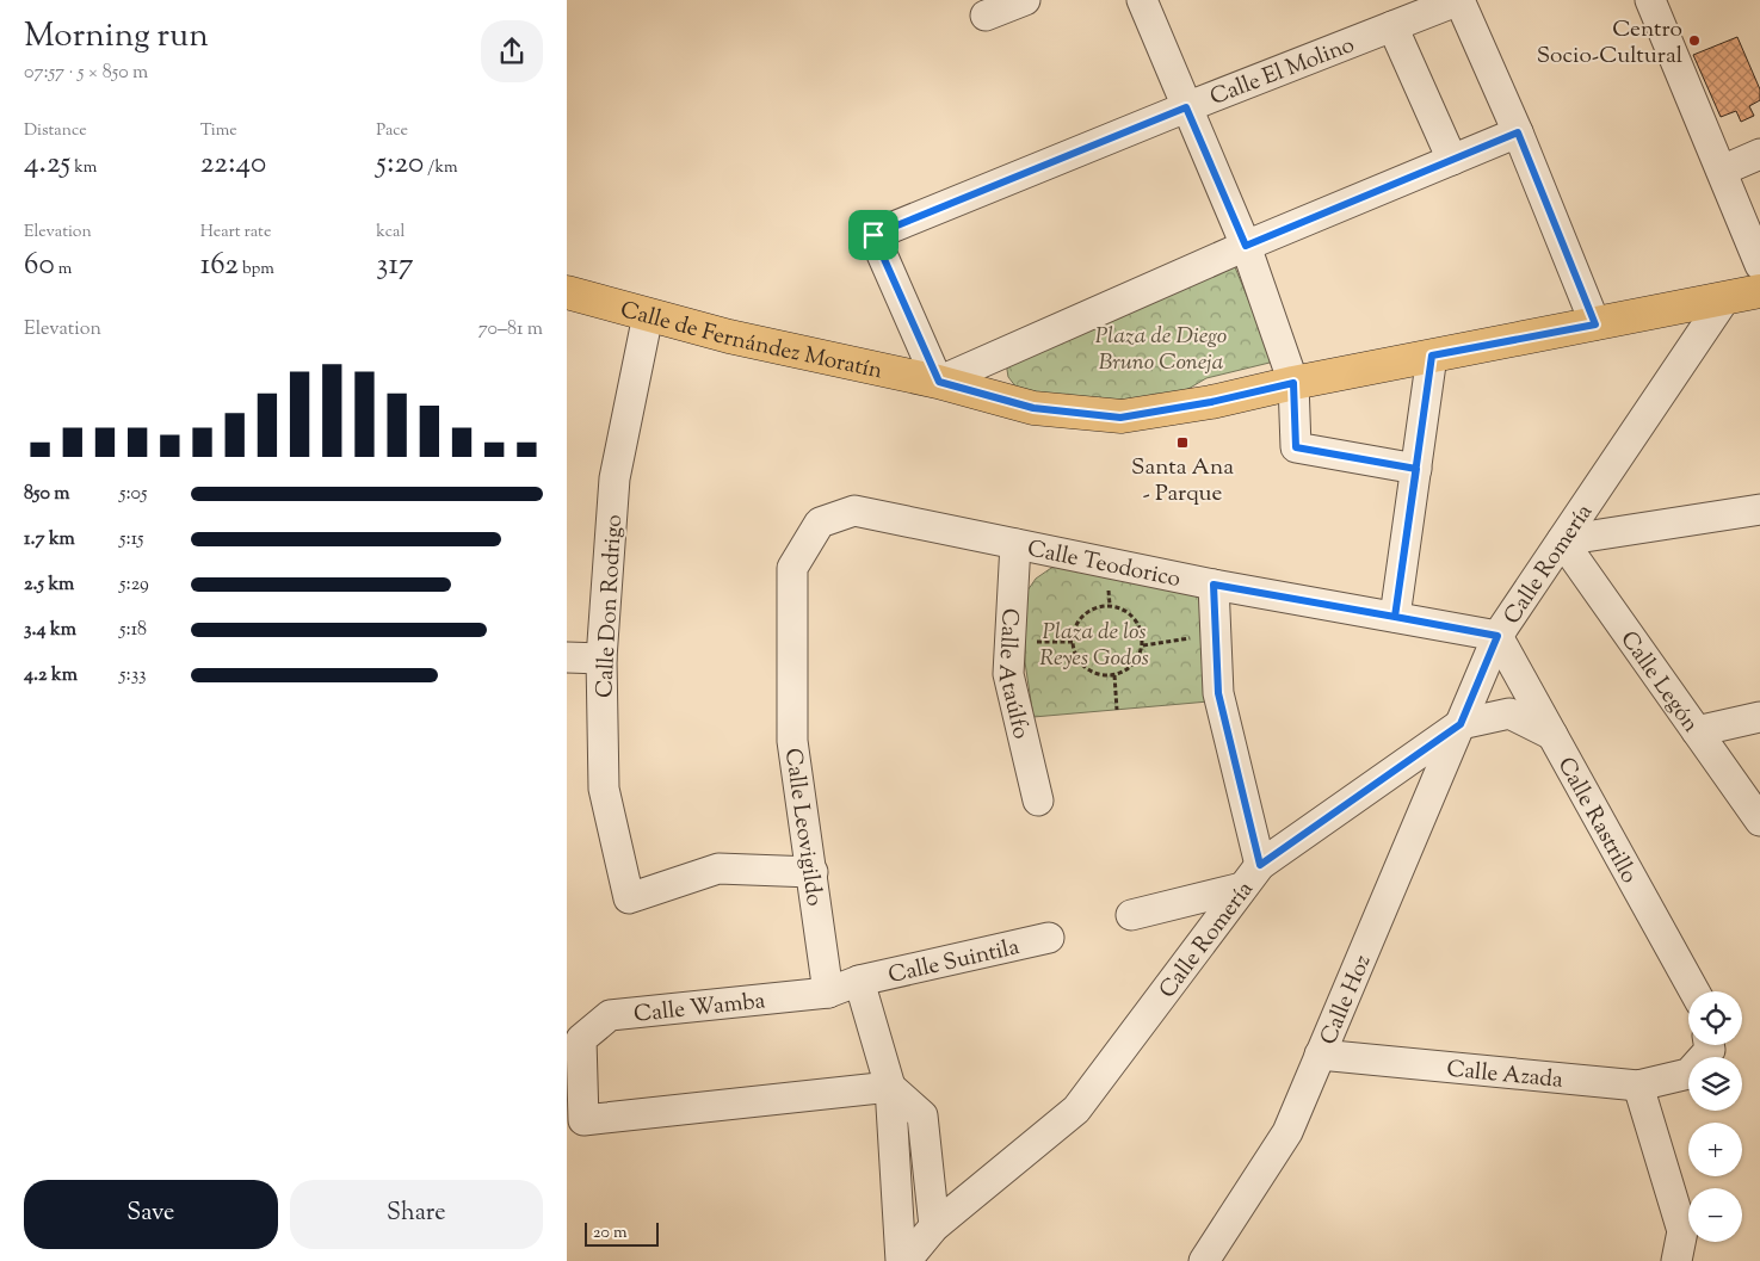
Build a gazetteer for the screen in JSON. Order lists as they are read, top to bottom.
{
  "streets": {
    "main road": ["Calle de Fernández Moratín"],
    "street": [
      "Calle El Molino",
      "Calle Teodorico",
      "Calle Romería",
      "Calle Don Rodrigo",
      "Calle Ataúlfo",
      "Calle Legón",
      "Calle Rastrillo",
      "Calle Leovigildo",
      "Calle Suintila",
      "Calle Hoz",
      "Calle Wamba",
      "Calle Azada"
    ]
  },
  "crossings": [
    ["Calle El Molino", "Calle de Fernández Moratín"],
    ["Calle de Fernández Moratín", "Calle Don Rodrigo"],
    ["Calle Teodorico", "Calle Romería"],
    ["Calle Teodorico", "Calle Ataúlfo"],
    ["Calle Teodorico", "Calle Rastrillo"],
    ["Calle Teodorico", "Calle Leovigildo"],
    ["Calle Romería", "Calle Legón"],
    ["Calle Romería", "Calle Rastrillo"],
    ["Calle Romería", "Calle Hoz"],
    ["Calle Don Rodrigo", "Calle Leovigildo"],
    ["Calle Leovigildo", "Calle Wamba"],
    ["Calle Hoz", "Calle Azada"]
  ],
  "parks": ["Plaza de Diego Bruno Coneja", "Plaza de los Reyes Godos"],
  "places": {
    "other": ["Centro Socio-Cultural"],
    "transit": ["Santa Ana - Parque"]
  },
  "scale_bar": "20 m",
  "page": {
    "heading": ["Morning run", "07:57 · 5 × 850 m"],
    "stats": [
      ["Distance", "4.25 km"],
      ["Time", "22:40"],
      ["Pace", "5:20 /km"],
      ["Elevation", "60 m"],
      ["Heart rate", "162 bpm"],
      ["kcal", "317"]
    ],
    "chart": ["Elevation", "70–81 m"],
    "list": [
      {
        "name": "850 m",
        "note": "5:05"
      },
      {
        "name": "1.7 km",
        "note": "5:15"
      },
      {
        "name": "2.5 km",
        "note": "5:29"
      },
      {
        "name": "3.4 km",
        "note": "5:18"
      },
      {
        "name": "4.2 km",
        "note": "5:33"
      }
    ],
    "map_buttons": ["+", "−"],
    "buttons": ["Save", "Share"],
    "scale": "20 m"
  }
}
